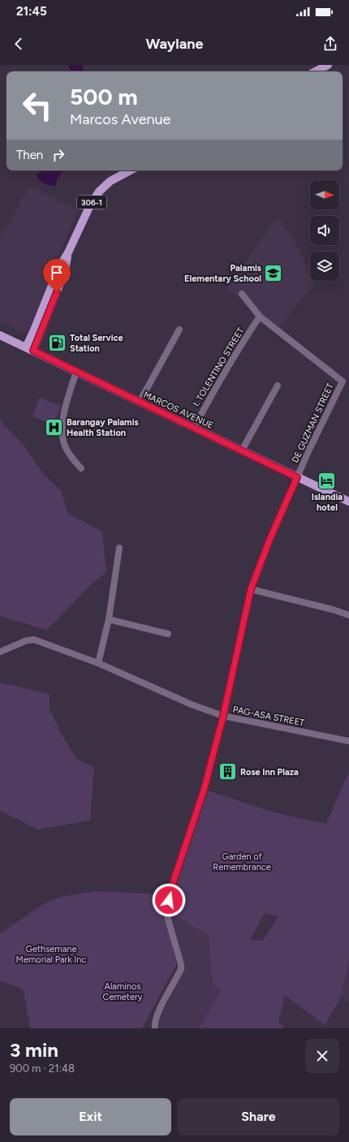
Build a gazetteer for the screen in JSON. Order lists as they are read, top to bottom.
{
  "streets": {
    "main road": ["306-1", "MARCOS AVENUE"],
    "street": ["I. TOLENTINO STREET", "DE GUZMAN STREET", "PAG-ASA STREET"]
  },
  "crossings": [
    ["306-1", "MARCOS AVENUE"],
    ["I. TOLENTINO STREET", "MARCOS AVENUE"],
    ["MARCOS AVENUE", "DE GUZMAN STREET"],
    ["DE GUZMAN STREET", "PAG-ASA STREET"]
  ],
  "parks": ["Garden of Remembrance", "Gethsemane Memorial Park Inc", "Alaminos Cemetery"],
  "places": {
    "school or university": ["Palamis Elementary School"],
    "fuel station": ["Total Service Station"],
    "hospital": ["Barangay Palamis Health Station"],
    "hotel": ["Islandia hotel"],
    "building": ["Rose Inn Plaza"]
  },
  "north": "right",
  "page": {
    "status": "21:45",
    "header": "Waylane",
    "turn": ["500 m", "Marcos Avenue"],
    "then": "Then",
    "heading": ["3 min", "900 m · 21:48"],
    "buttons": ["Exit", "Share"]
  }
}
